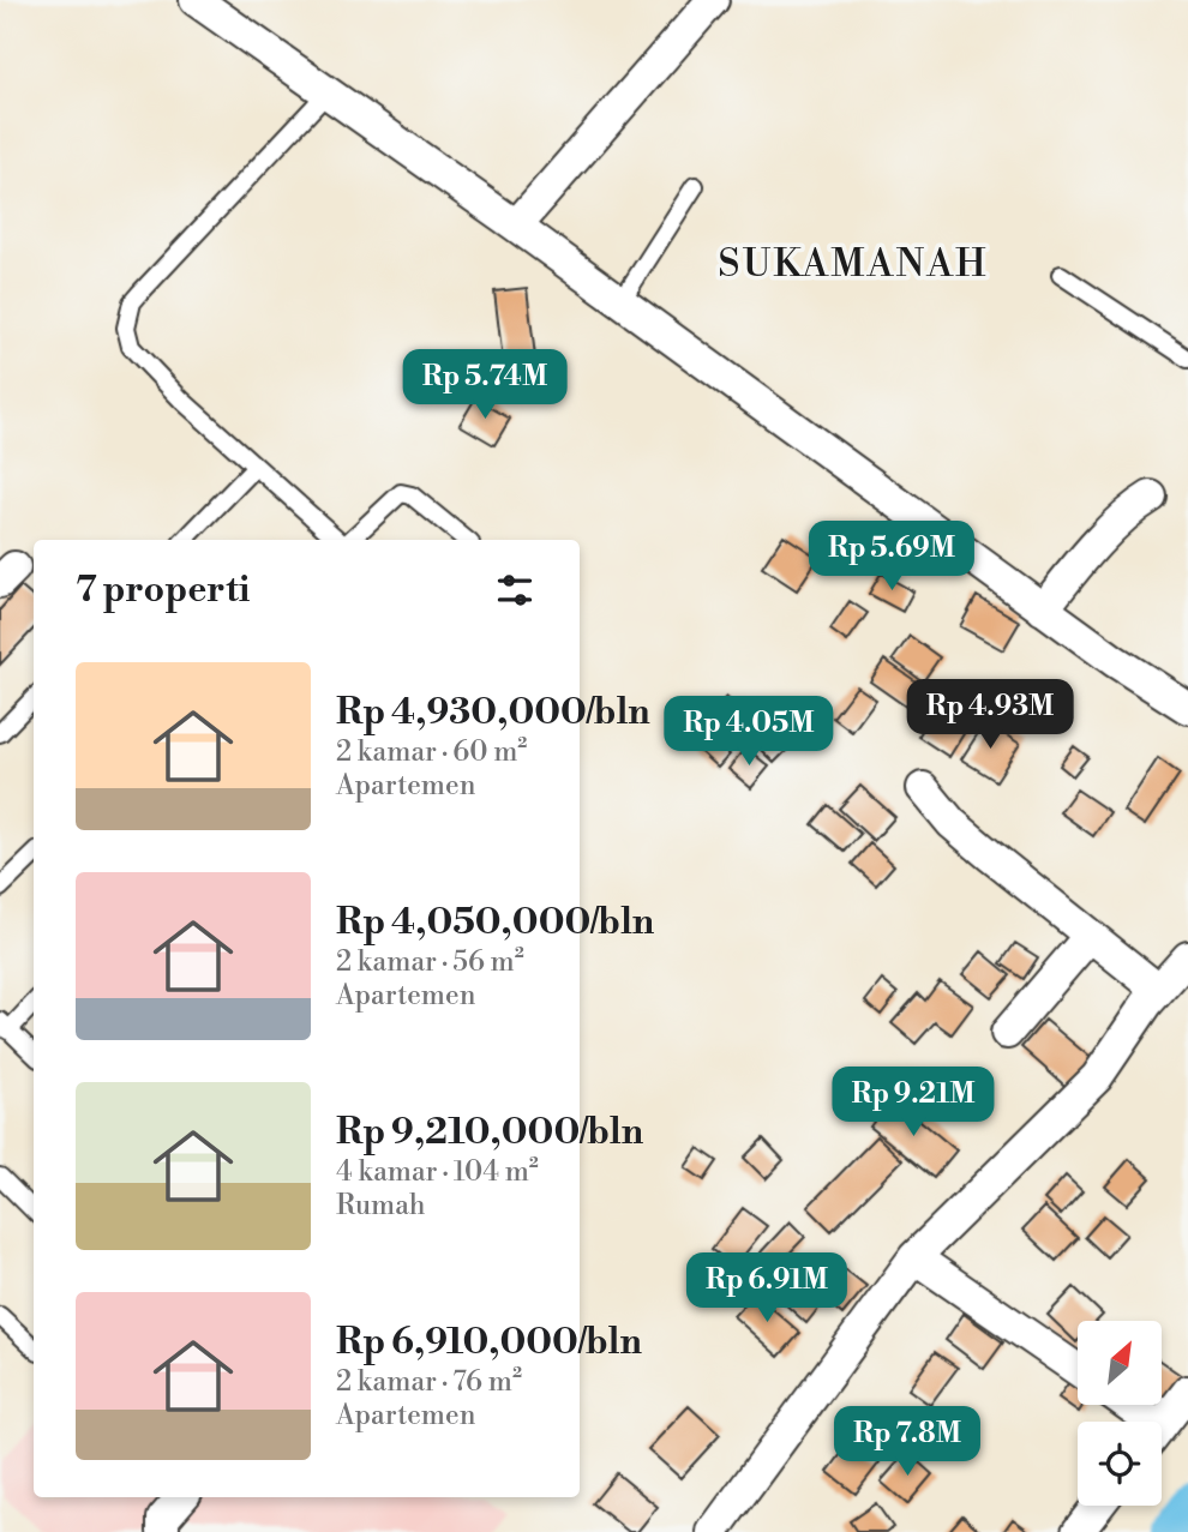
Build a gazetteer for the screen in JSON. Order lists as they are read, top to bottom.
{
  "districts": ["SUKAMANAH"],
  "north": "top right",
  "page": {
    "price": [
      "Rp 5.74M",
      "Rp 5.69M",
      "Rp 4.93M",
      "Rp 4.05M",
      "Rp 9.21M",
      "Rp 6.91M",
      "Rp 7.8M"
    ],
    "heading": "7 properti",
    "list": [
      {
        "name": "Rp 4,930,000/bln",
        "note": "2 kamar · 60 m² · Apartemen"
      },
      {
        "name": "Rp 4,050,000/bln",
        "note": "2 kamar · 56 m² · Apartemen"
      },
      {
        "name": "Rp 9,210,000/bln",
        "note": "4 kamar · 104 m² · Rumah"
      },
      {
        "name": "Rp 6,910,000/bln",
        "note": "2 kamar · 76 m² · Apartemen"
      }
    ]
  }
}
